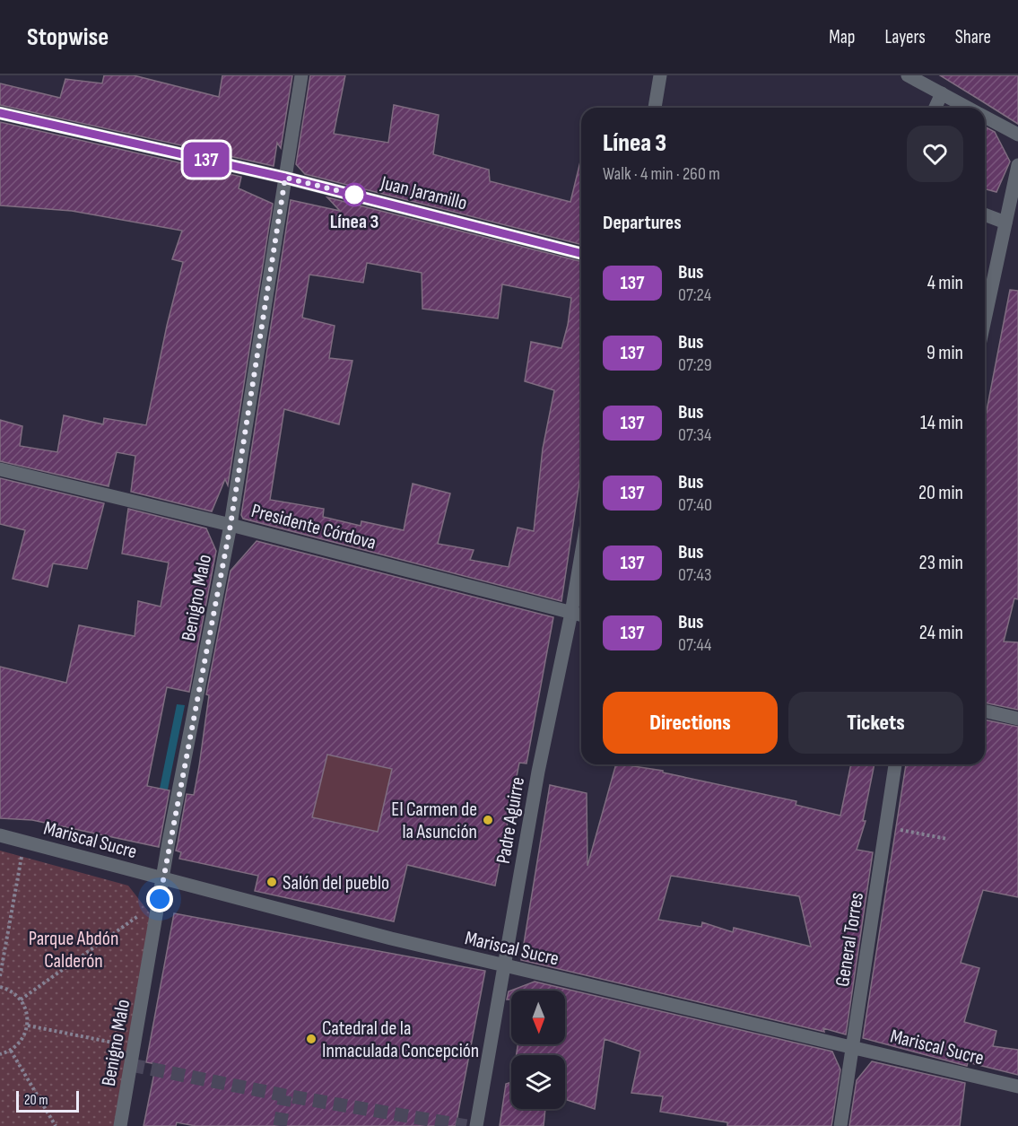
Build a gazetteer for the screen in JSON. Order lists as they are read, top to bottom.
{
  "streets": {
    "street": [
      "Juan Jaramillo",
      "Presidente Córdova",
      "Benigno Malo",
      "Padre Aguirre",
      "Mariscal Sucre",
      "General Torres"
    ]
  },
  "crossings": [
    ["Juan Jaramillo", "Benigno Malo"],
    ["Presidente Córdova", "Benigno Malo"],
    ["Presidente Córdova", "Padre Aguirre"],
    ["Benigno Malo", "Mariscal Sucre"],
    ["Padre Aguirre", "Mariscal Sucre"],
    ["Mariscal Sucre", "General Torres"]
  ],
  "parks": ["Parque Abdón Calderón"],
  "places": [
    "Línea 3",
    "El Carmen de la Asunción",
    "Salón del pueblo",
    "Catedral de la Inmaculada Concepción"
  ],
  "lines": ["bus line 137"],
  "scale_bar": "20 m",
  "north": "bottom",
  "page": {
    "header": "Stopwise",
    "nav": ["Map", "Layers", "Share"],
    "on_map": "137",
    "heading": [
      ["Línea 3", "Walk · 4 min · 260 m"],
      "Departures"
    ],
    "list": [
      {
        "mark": "137",
        "name": "Bus",
        "note": "07:24",
        "value": "4 min"
      },
      {
        "mark": "137",
        "name": "Bus",
        "note": "07:29",
        "value": "9 min"
      },
      {
        "mark": "137",
        "name": "Bus",
        "note": "07:34",
        "value": "14 min"
      },
      {
        "mark": "137",
        "name": "Bus",
        "note": "07:40",
        "value": "20 min"
      },
      {
        "mark": "137",
        "name": "Bus",
        "note": "07:43",
        "value": "23 min"
      },
      {
        "mark": "137",
        "name": "Bus",
        "note": "07:44",
        "value": "24 min"
      }
    ],
    "buttons": ["Directions", "Tickets"],
    "scale": "20 m"
  }
}
